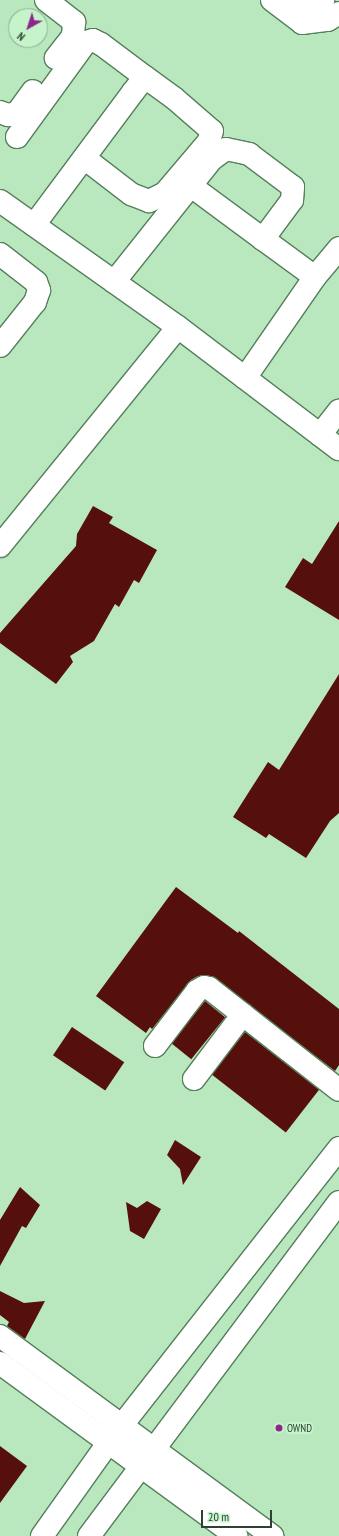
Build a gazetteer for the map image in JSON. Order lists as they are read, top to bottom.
{
  "places": ["OWND"],
  "scale_bar": "20 m",
  "north": "bottom left"
}
